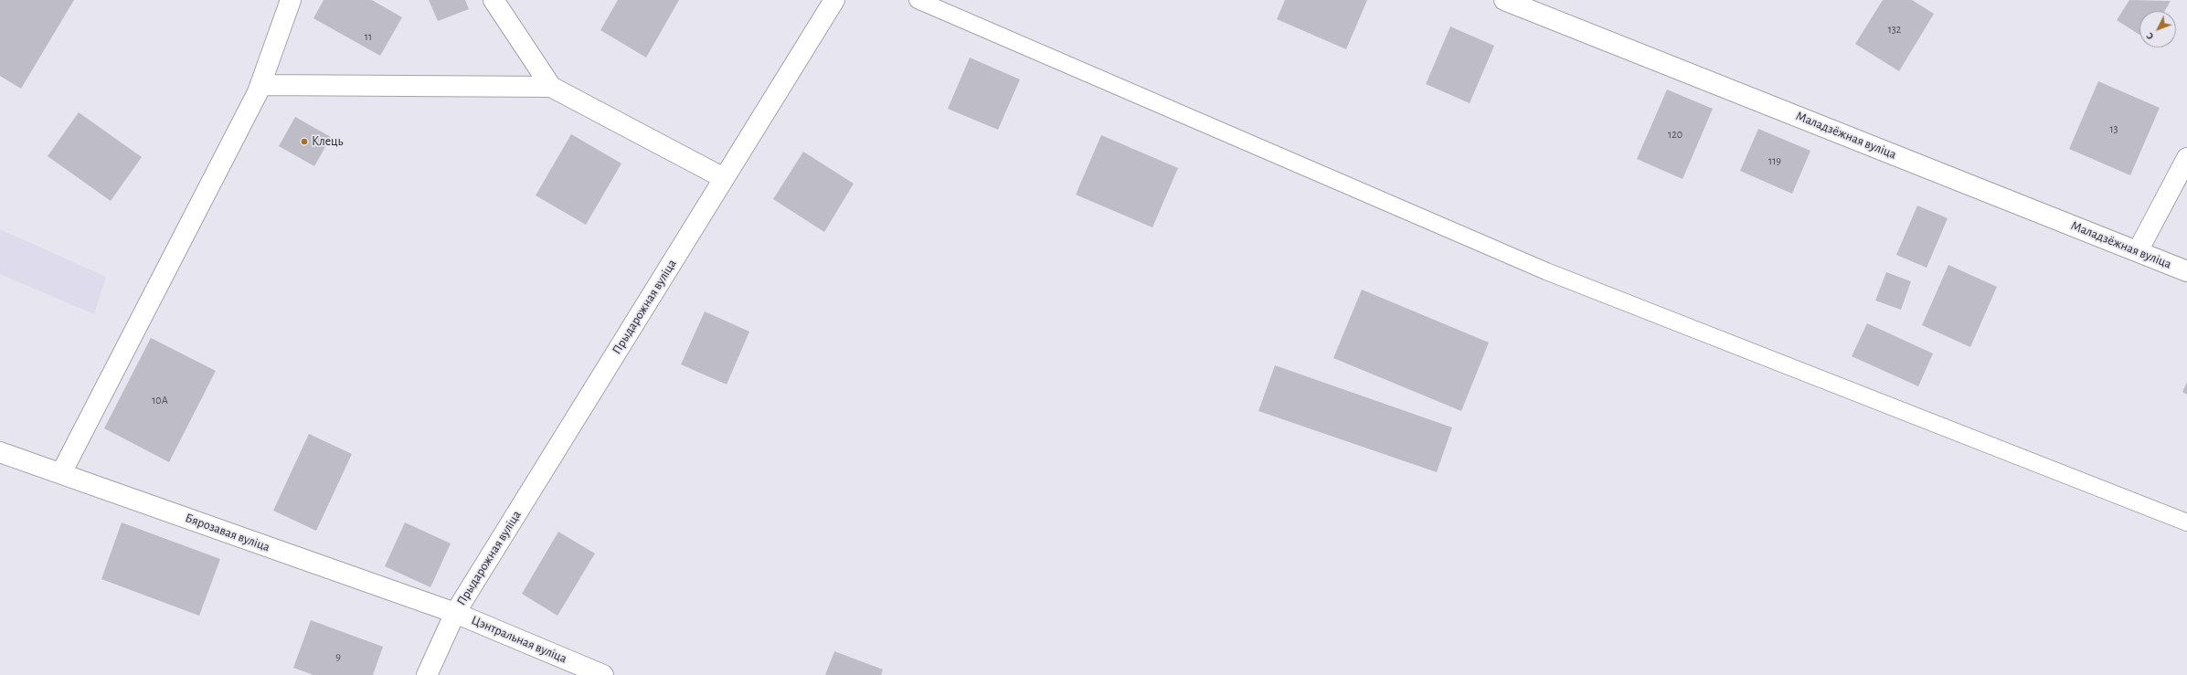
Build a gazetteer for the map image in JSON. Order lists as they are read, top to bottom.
{
  "streets": {
    "street": [
      "Маладзёжная вуліца",
      "Прыдарожная вуліца",
      "Бярозавая вуліца",
      "Цэнтральная вуліца"
    ]
  },
  "crossings": [
    ["Прыдарожная вуліца", "Бярозавая вуліца"],
    ["Прыдарожная вуліца", "Цэнтральная вуліца"],
    ["Бярозавая вуліца", "Цэнтральная вуліца"]
  ],
  "places": ["Клець"],
  "house_numbers": [
    "132",
    "11",
    "13",
    "120",
    "119",
    "10А",
    "9"
  ],
  "north": "bottom left"
}
